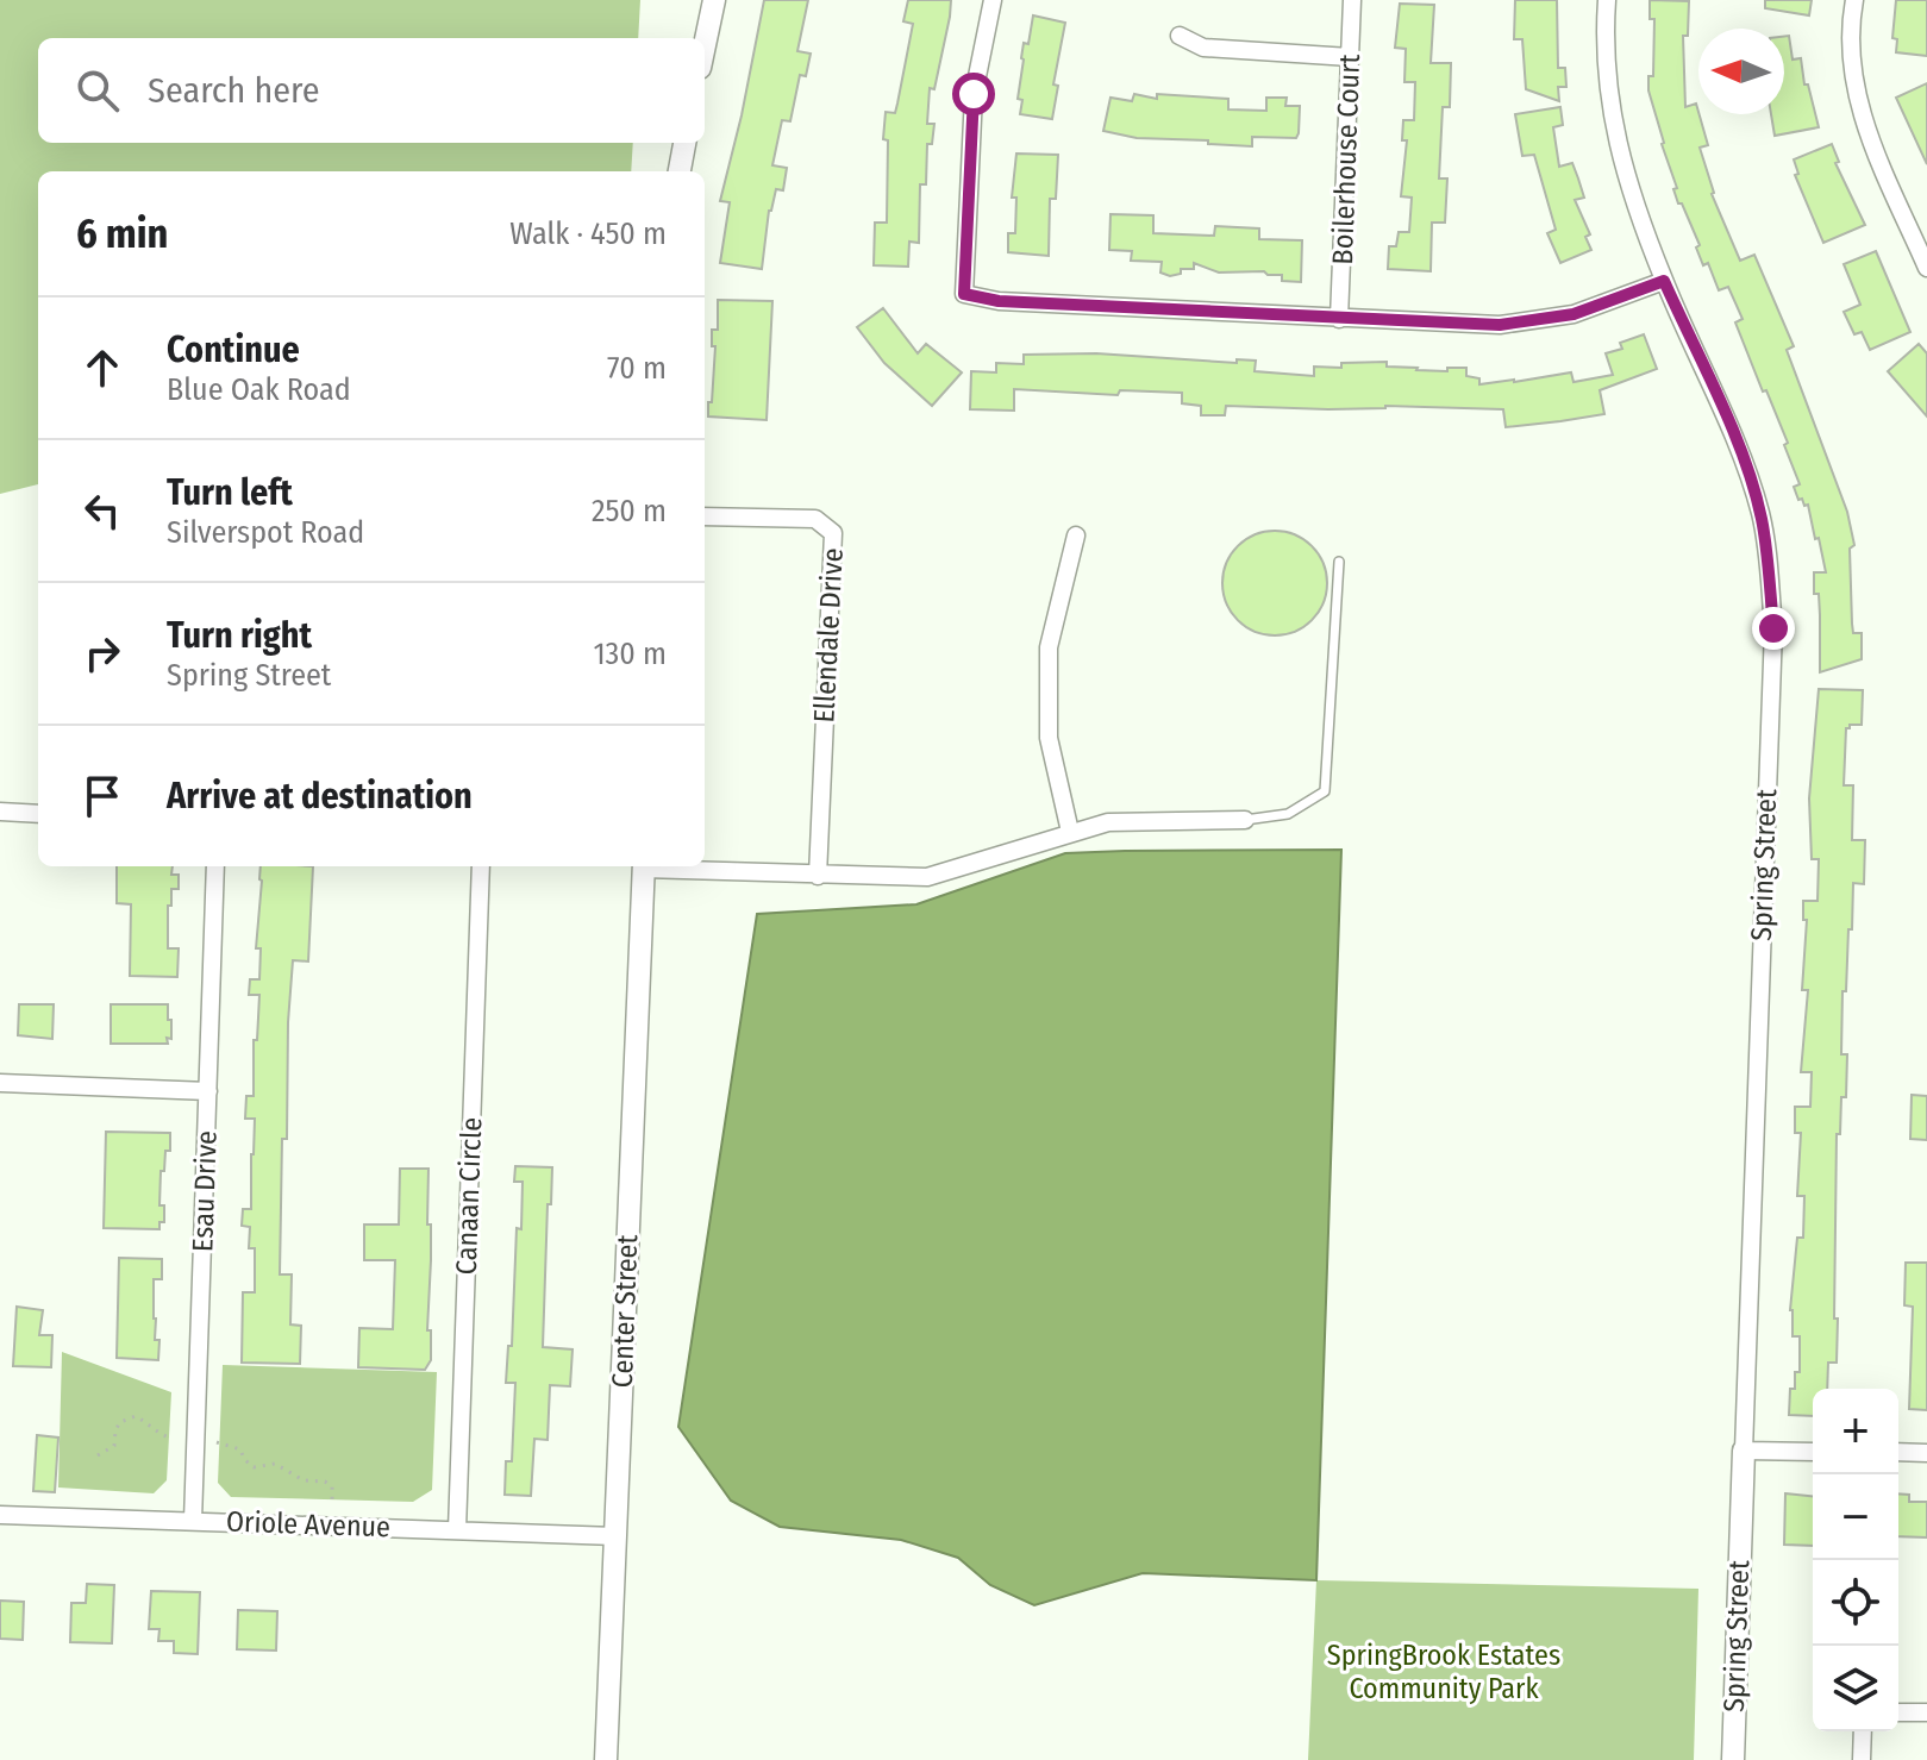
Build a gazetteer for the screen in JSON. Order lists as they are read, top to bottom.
{
  "streets": {
    "street": [
      "Boilerhouse Court",
      "Ellendale Drive",
      "Spring Street",
      "Esau Drive",
      "Canaan Circle",
      "Center Street",
      "Oriole Avenue"
    ]
  },
  "crossings": [
    ["Esau Drive", "Oriole Avenue"],
    ["Canaan Circle", "Oriole Avenue"],
    ["Center Street", "Oriole Avenue"]
  ],
  "parks": ["SpringBrook Estates Community Park"],
  "north": "left",
  "page": {
    "search": "Search here",
    "heading": ["6 min", "Walk · 450 m"],
    "list": [
      ["Continue", "Blue Oak Road", "70 m"],
      ["Turn left", "Silverspot Road", "250 m"],
      ["Turn right", "Spring Street", "130 m"],
      "Arrive at destination"
    ],
    "map_buttons": ["+", "−"]
  }
}
